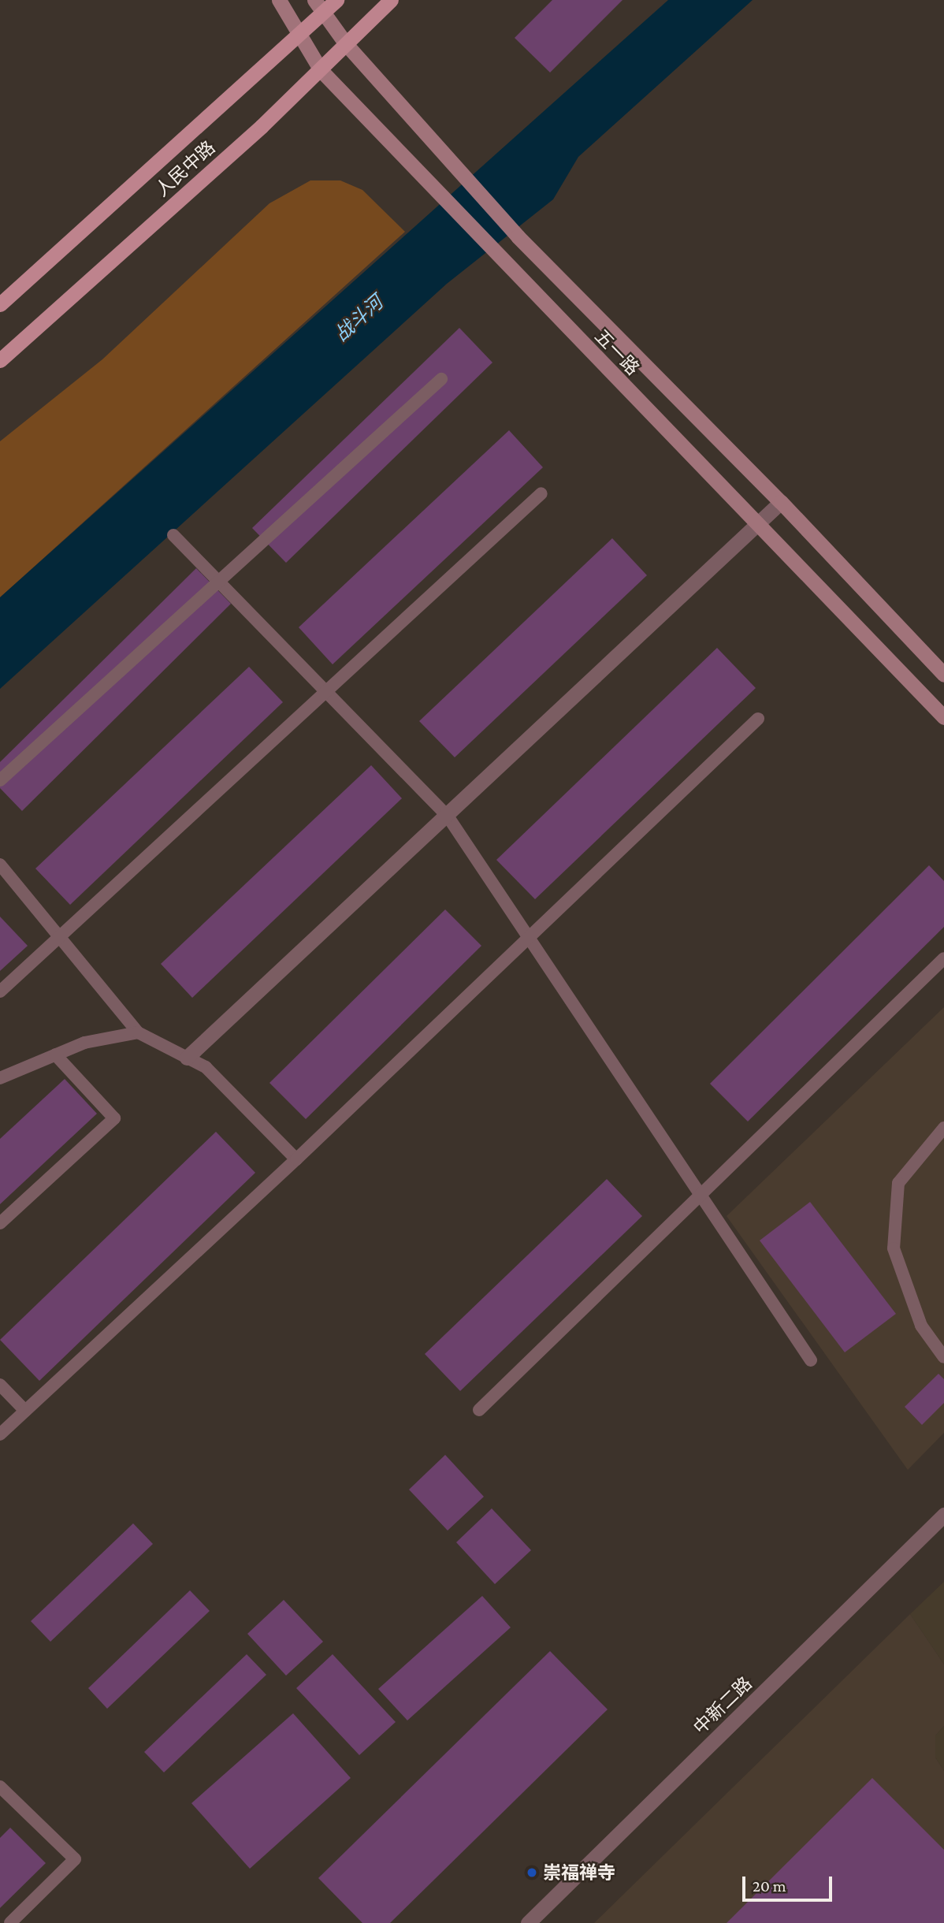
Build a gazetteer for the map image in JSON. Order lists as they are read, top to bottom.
{
  "streets": {
    "main road": ["人民中路", "五一路"],
    "street": ["中新二路"]
  },
  "crossings": [
    ["人民中路", "五一路"]
  ],
  "water": ["战斗河"],
  "places": ["崇福禅寺"],
  "scale_bar": "20 m"
}
